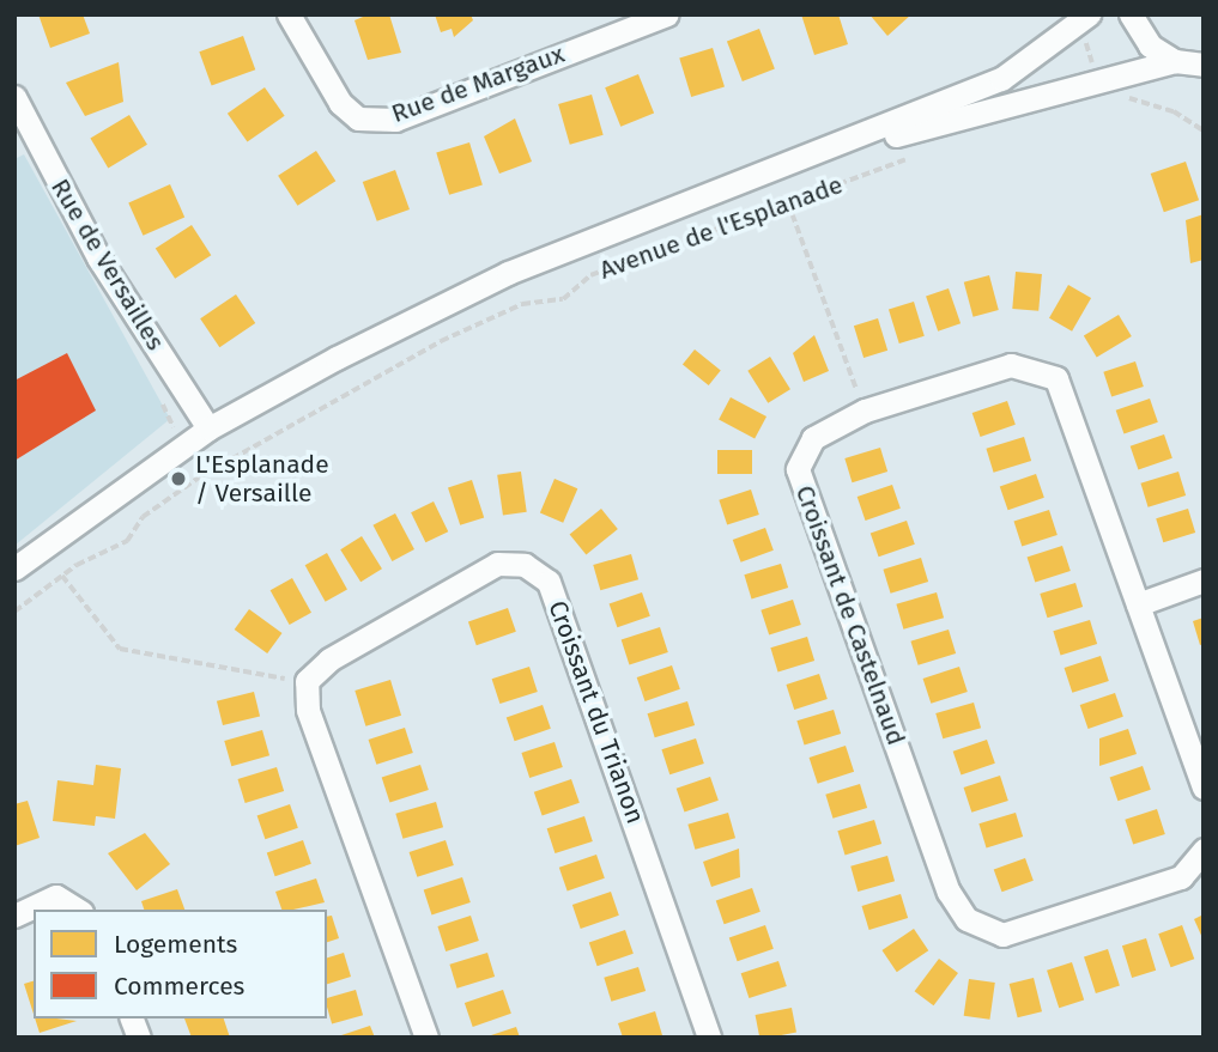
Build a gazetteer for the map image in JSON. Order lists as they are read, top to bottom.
{
  "streets": {
    "street": [
      "Rue de Margaux",
      "Avenue de l'Esplanade",
      "Rue de Versailles",
      "Croissant de Castelnaud",
      "Croissant du Trianon"
    ]
  },
  "crossings": [
    ["Avenue de l'Esplanade", "Rue de Versailles"]
  ],
  "places": ["L'Esplanade / Versaille"],
  "legend": ["Logements", "Commerces"]
}
